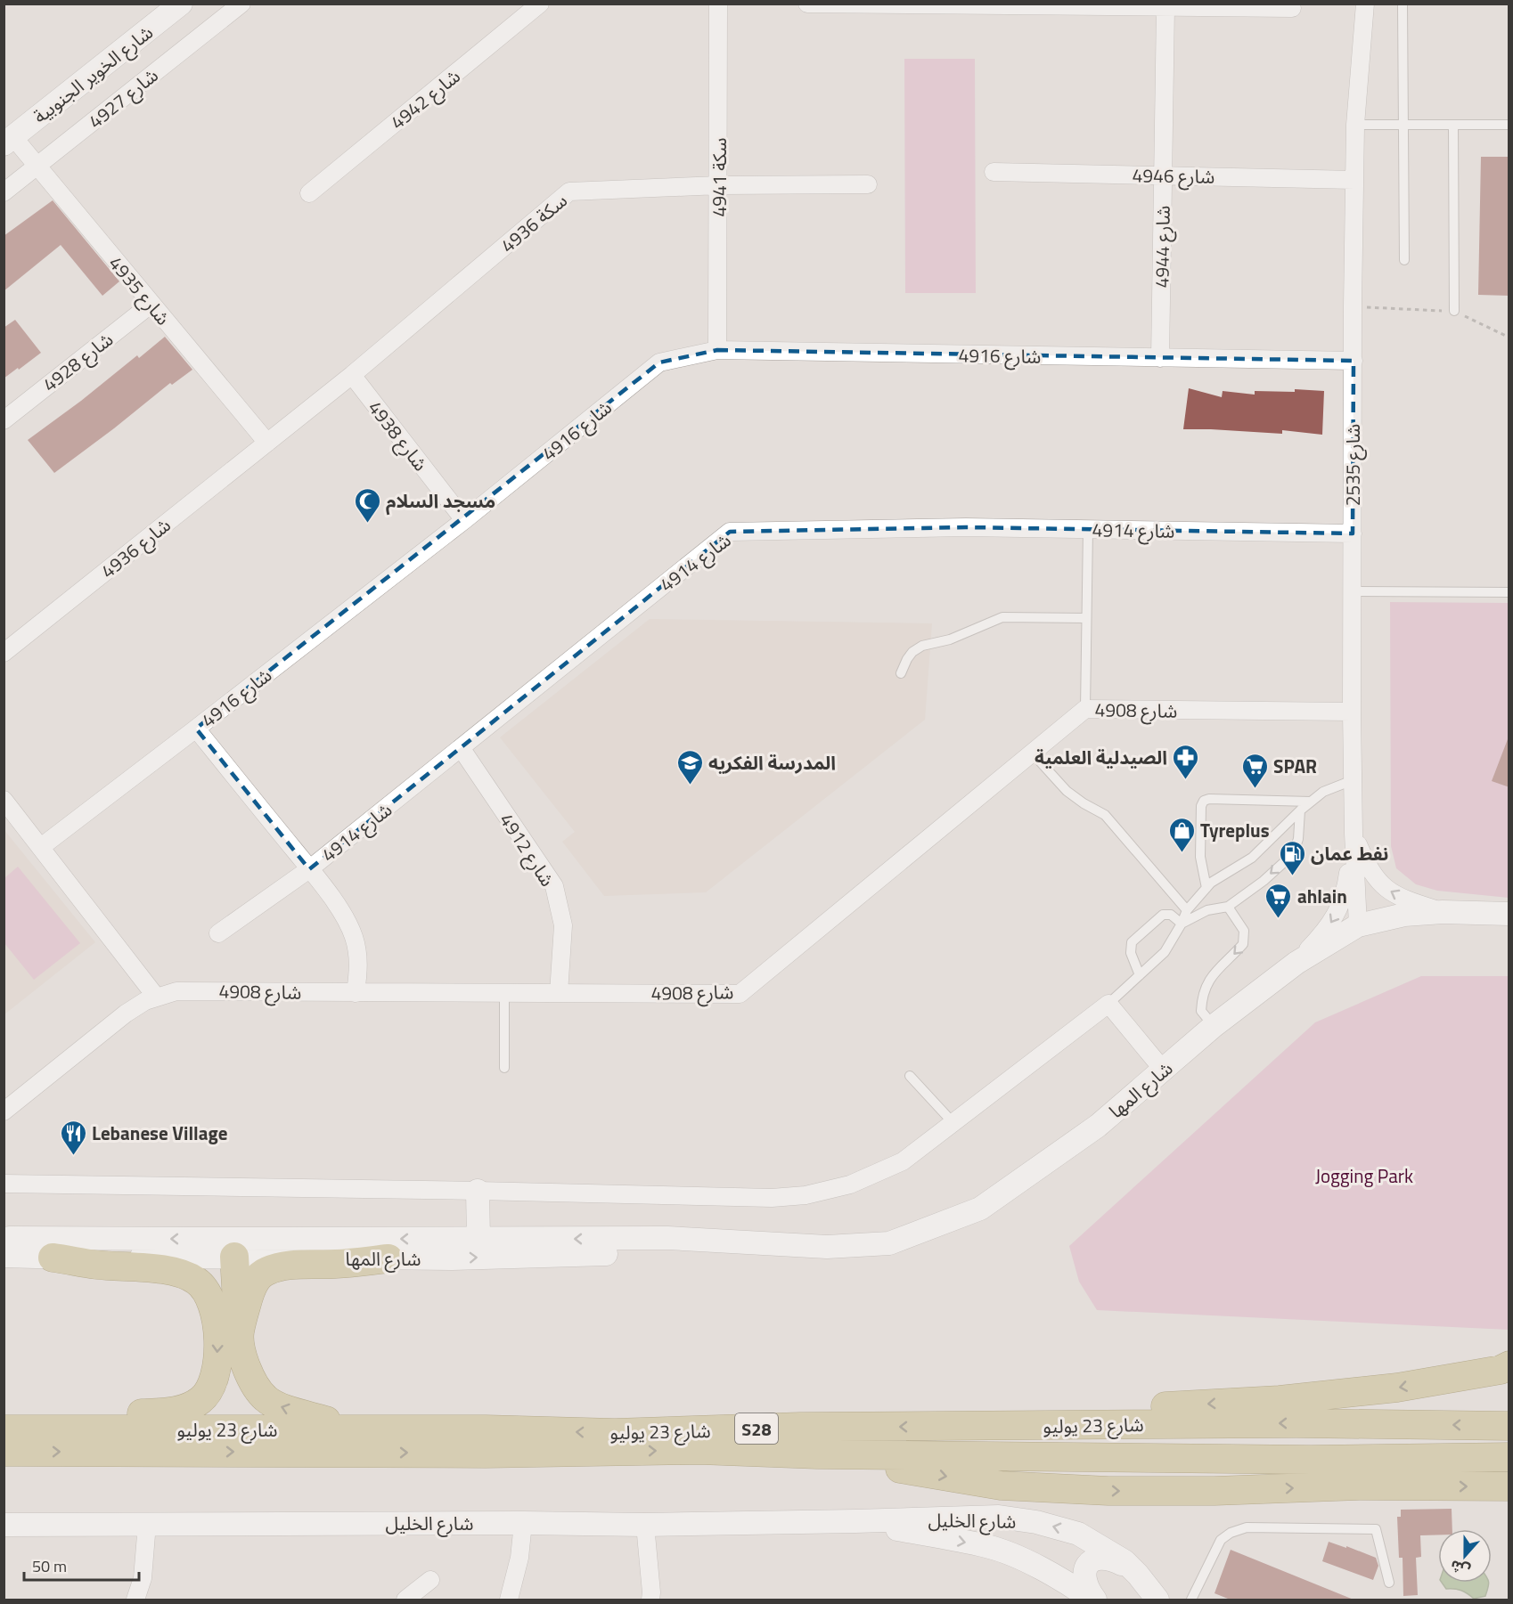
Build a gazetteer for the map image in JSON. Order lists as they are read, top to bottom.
{
  "streets": {
    "main road": ["شارع 23 يوليو", "S28"],
    "street": [
      "شارع الخوير الجنوبية",
      "شارع 4927",
      "4942 شارع",
      "4946 شارع",
      "سكة 4941",
      "سكة 4936",
      "4944 شارع",
      "4935 شارع",
      "4916 شارع",
      "4928 شارع",
      "شارع 4938",
      "2535 شارع",
      "4914 شارع",
      "4936 شارع",
      "4908 شارع",
      "4912 شارع",
      "شارع المها",
      "شارع الخليل"
    ]
  },
  "crossings": [
    ["شارع الخوير الجنوبية", "4935 شارع"],
    ["شارع 4927", "4935 شارع"],
    ["4946 شارع", "4944 شارع"],
    ["4946 شارع", "2535 شارع"],
    ["سكة 4941", "سكة 4936"],
    ["سكة 4941", "4916 شارع"],
    ["سكة 4936", "4935 شارع"],
    ["سكة 4936", "شارع 4938"],
    ["سكة 4936", "4936 شارع"],
    ["4944 شارع", "4916 شارع"],
    ["4935 شارع", "4928 شارع"],
    ["4935 شارع", "4936 شارع"],
    ["4916 شارع", "شارع 4938"],
    ["4916 شارع", "2535 شارع"],
    ["4916 شارع", "4914 شارع"],
    ["4916 شارع", "4908 شارع"],
    ["2535 شارع", "4914 شارع"],
    ["2535 شارع", "4908 شارع"],
    ["2535 شارع", "شارع المها"],
    ["4914 شارع", "4912 شارع"],
    ["4908 شارع", "4912 شارع"]
  ],
  "parks": ["Jogging Park"],
  "places": {
    "mosque": ["مسجد السلام"],
    "pharmacy": ["الصيدلية العلمية"],
    "school or university": ["المدرسة الفكريه"],
    "supermarket": ["SPAR", "ahlain"],
    "shop": ["Tyreplus"],
    "fuel station": ["نفط عمان"],
    "restaurant": ["Lebanese Village"]
  },
  "scale_bar": "50 m",
  "north": "bottom"
}
